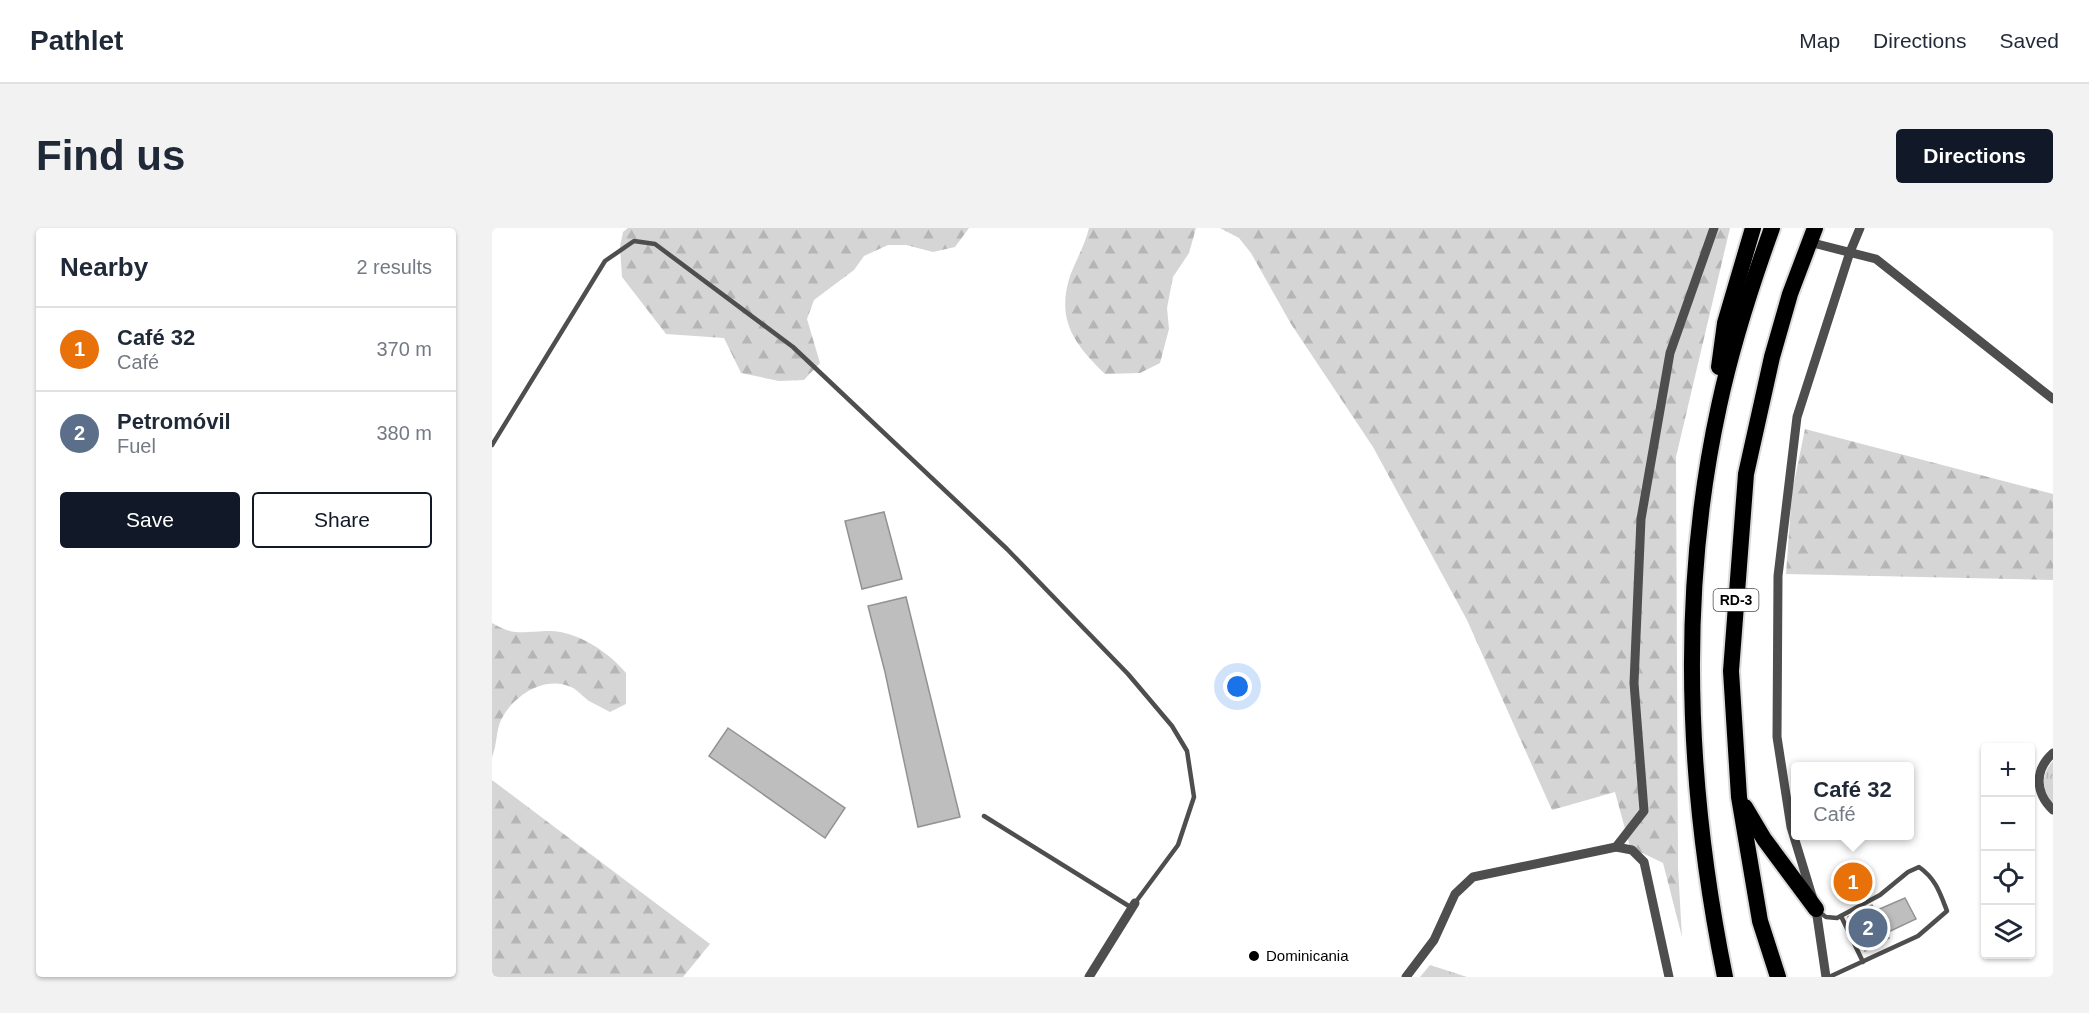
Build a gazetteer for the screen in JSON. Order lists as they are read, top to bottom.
{
  "streets": {
    "highway": ["RD-3"]
  },
  "places": ["Dominicania"],
  "page": {
    "header": "Pathlet",
    "nav": ["Map", "Directions", "Saved"],
    "buttons": [
      "Directions",
      ["Save", "Share"]
    ],
    "title": "Find us",
    "heading": ["Nearby", "2 results"],
    "list": [
      {
        "mark": "1",
        "name": "Café 32",
        "note": "Café",
        "value": "370 m"
      },
      {
        "mark": "2",
        "name": "Petromóvil",
        "note": "Fuel",
        "value": "380 m"
      }
    ],
    "map_buttons": ["+", "−"],
    "popup": ["Café 32", "Café"],
    "pins": ["1", "2"]
  }
}
